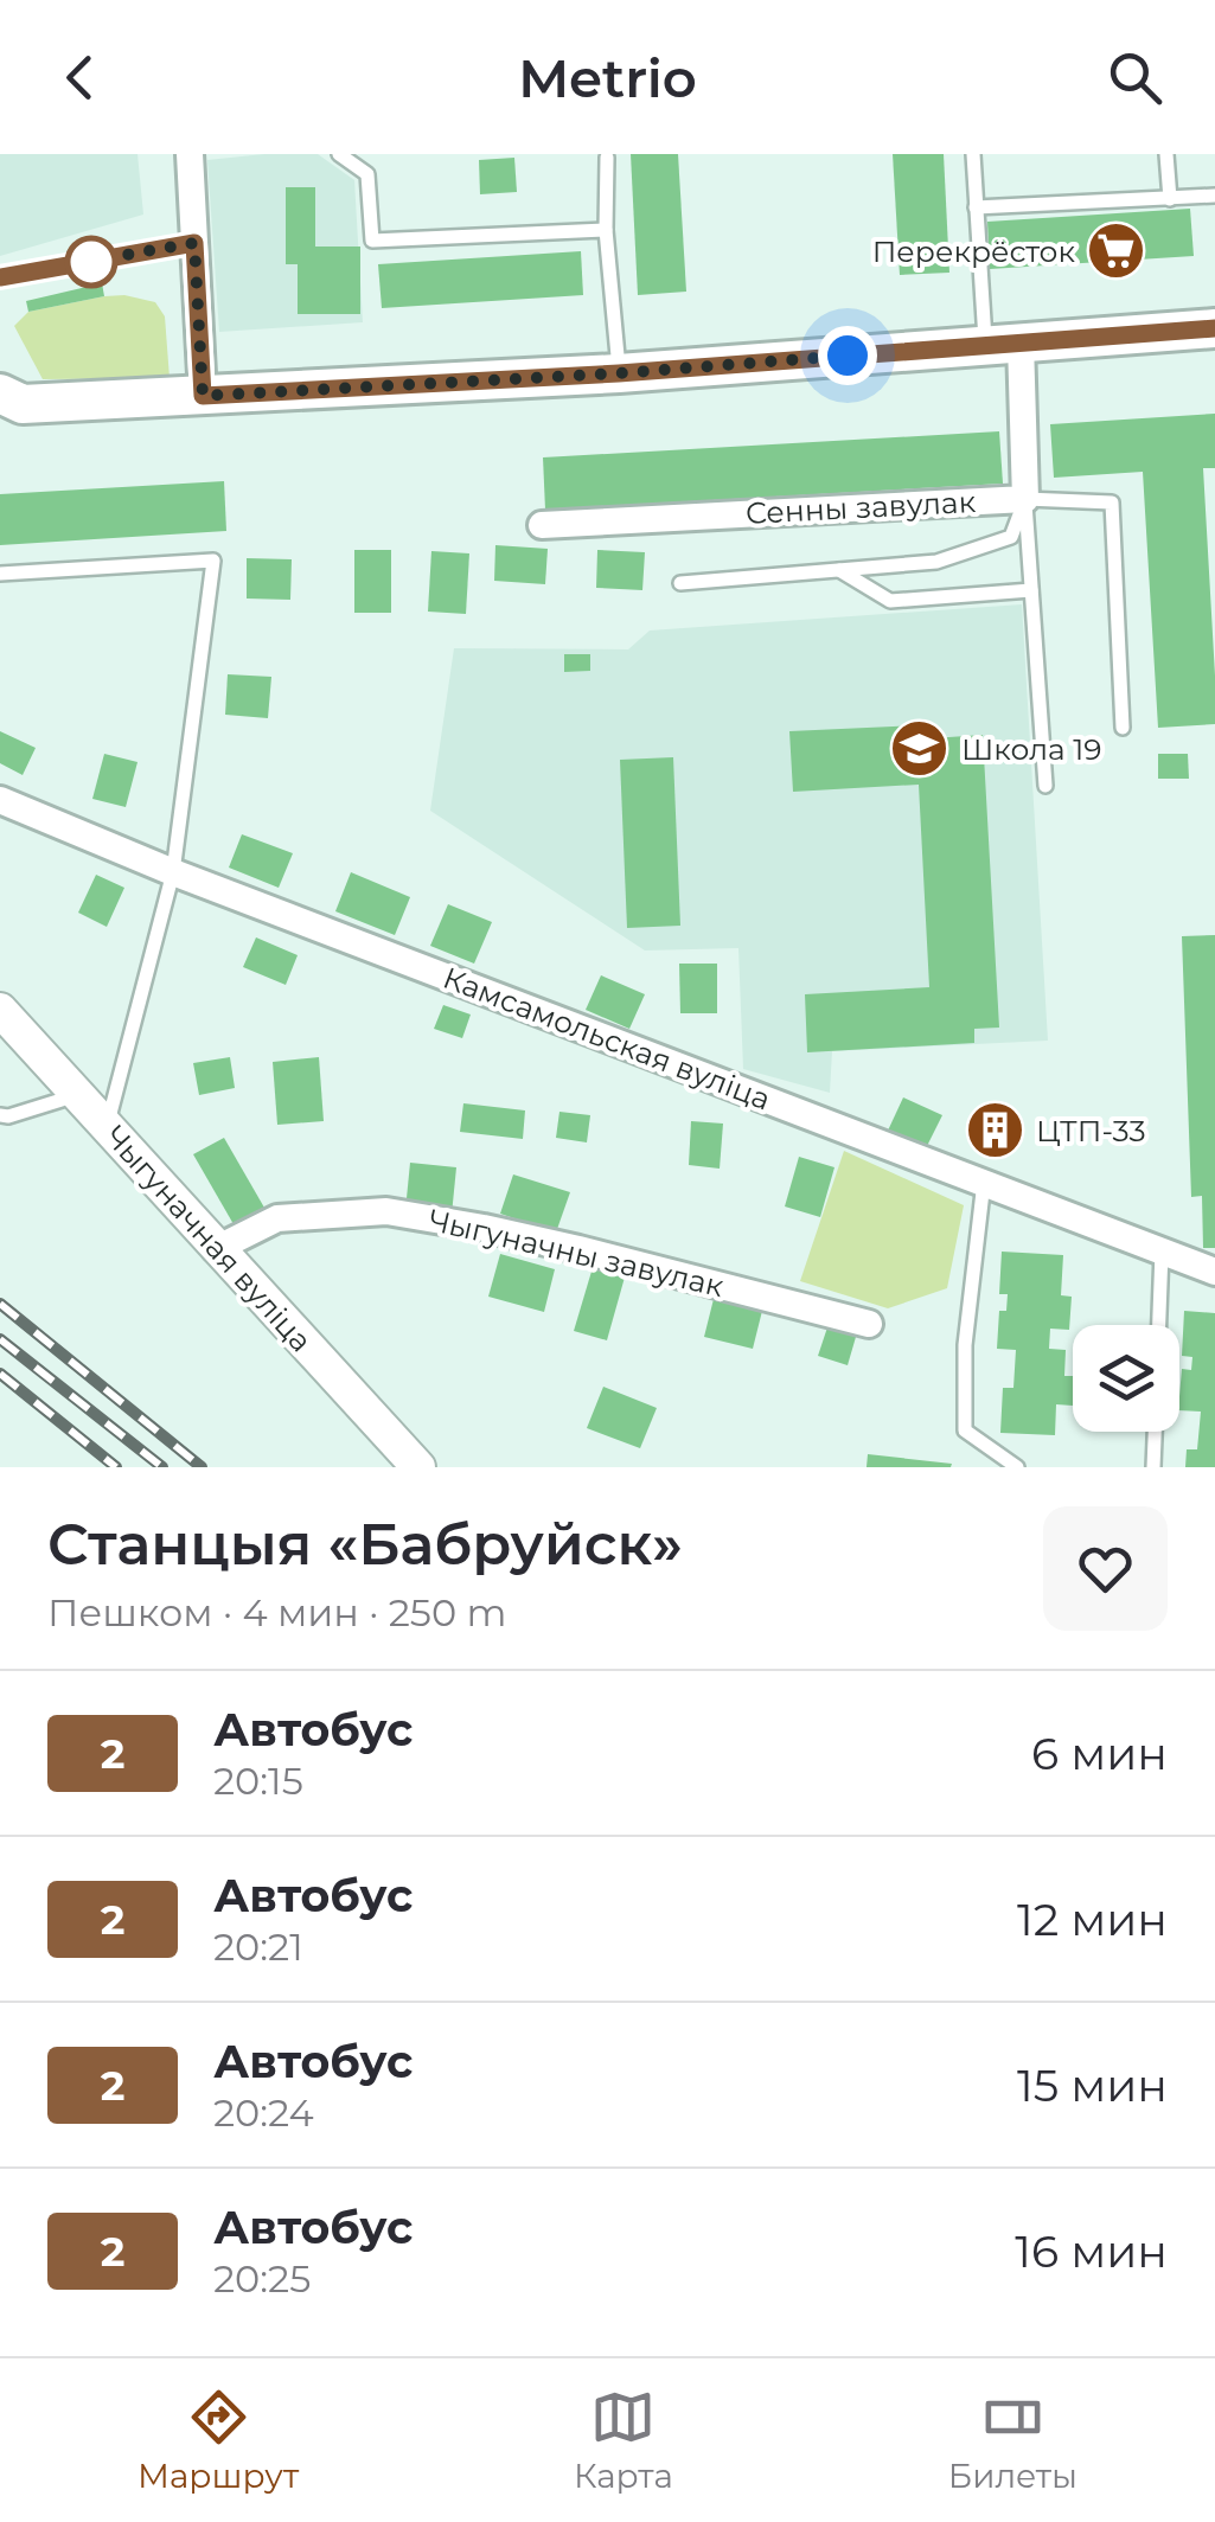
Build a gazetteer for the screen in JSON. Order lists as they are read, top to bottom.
{
  "streets": {
    "street": [
      "Сенны завулак",
      "Камсамольская вуліца",
      "Чыгуначная вуліца",
      "Чыгуначны завулак"
    ]
  },
  "crossings": [
    ["Чыгуначная вуліца", "Чыгуначны завулак"]
  ],
  "places": {
    "supermarket": ["Перекрёсток"],
    "school or university": ["Школа 19"],
    "building": ["ЦТП-33"]
  },
  "lines": ["bus line 2"],
  "page": {
    "header": "Metrio",
    "heading": ["Станцыя «Бабруйск»", "Пешком · 4 мин · 250 m"],
    "list": [
      {
        "mark": "2",
        "name": "Автобус",
        "note": "20:15",
        "value": "6 мин"
      },
      {
        "mark": "2",
        "name": "Автобус",
        "note": "20:21",
        "value": "12 мин"
      },
      {
        "mark": "2",
        "name": "Автобус",
        "note": "20:24",
        "value": "15 мин"
      },
      {
        "mark": "2",
        "name": "Автобус",
        "note": "20:25",
        "value": "16 мин"
      }
    ],
    "tabs": ["Маршрут", "Карта", "Билеты"]
  }
}
